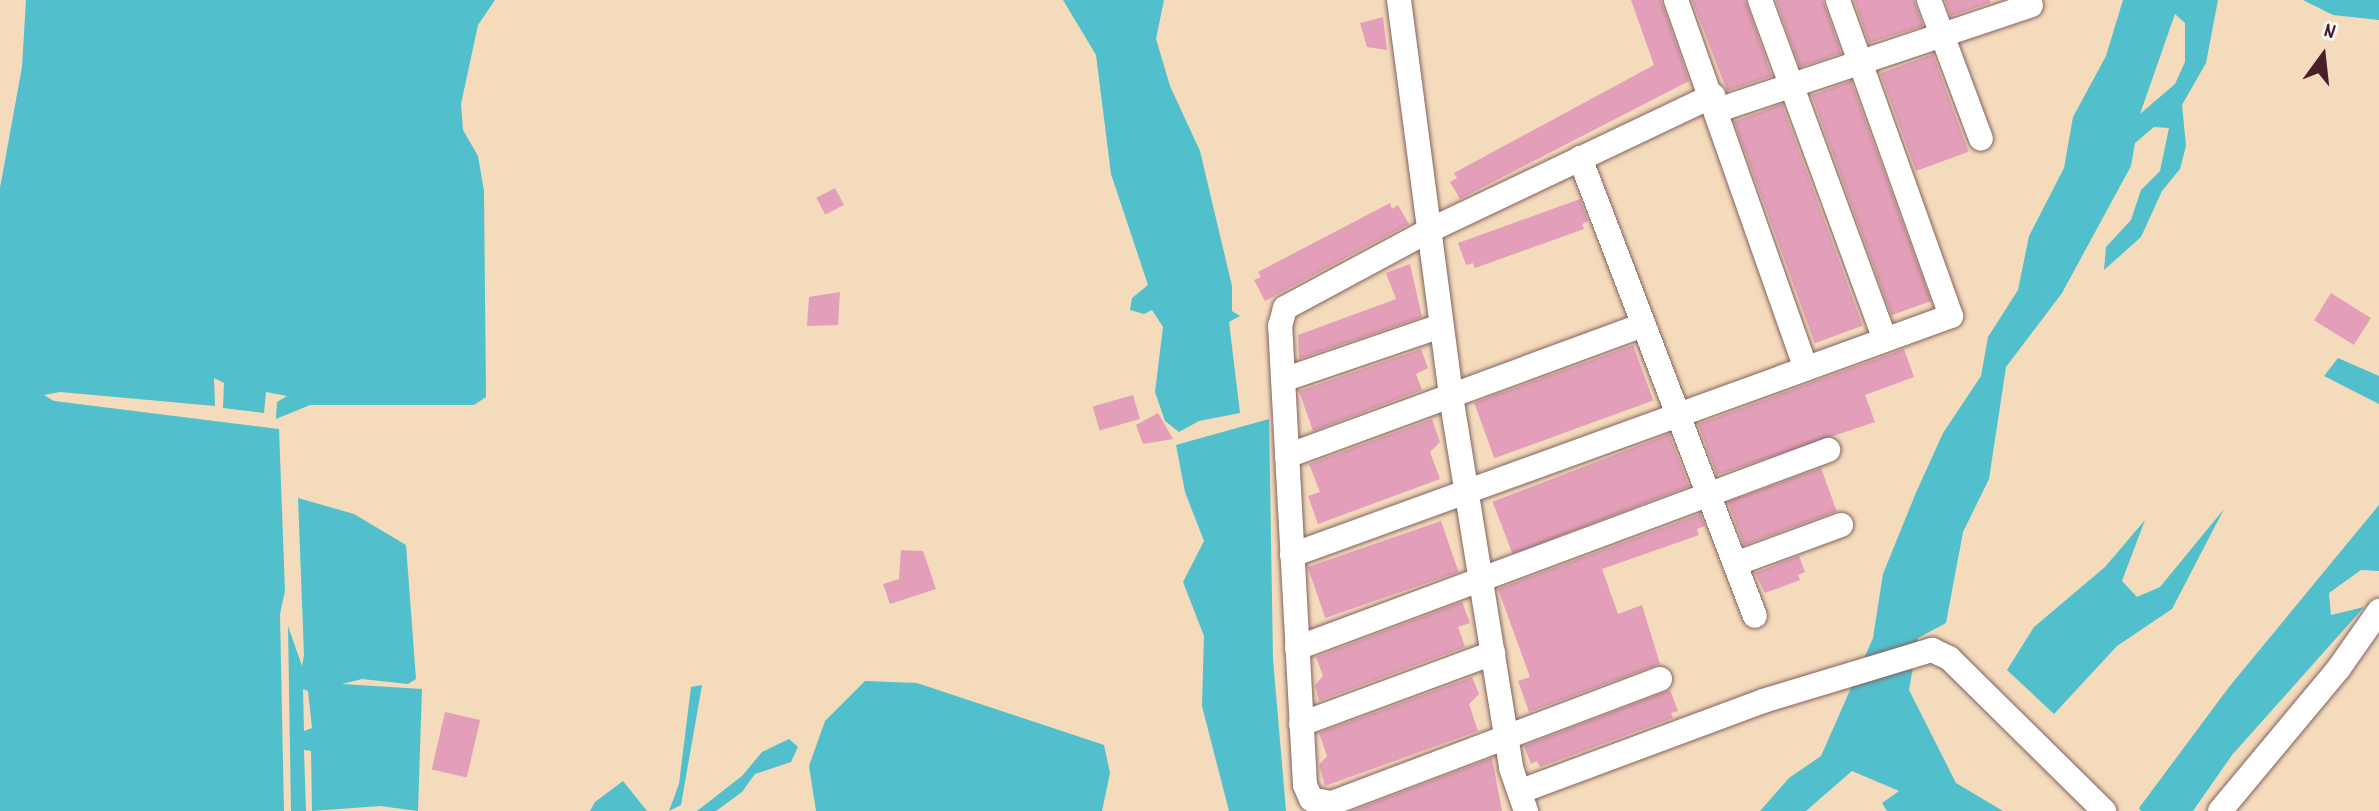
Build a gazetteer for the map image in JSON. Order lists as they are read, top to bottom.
{
  "north": "top"
}
